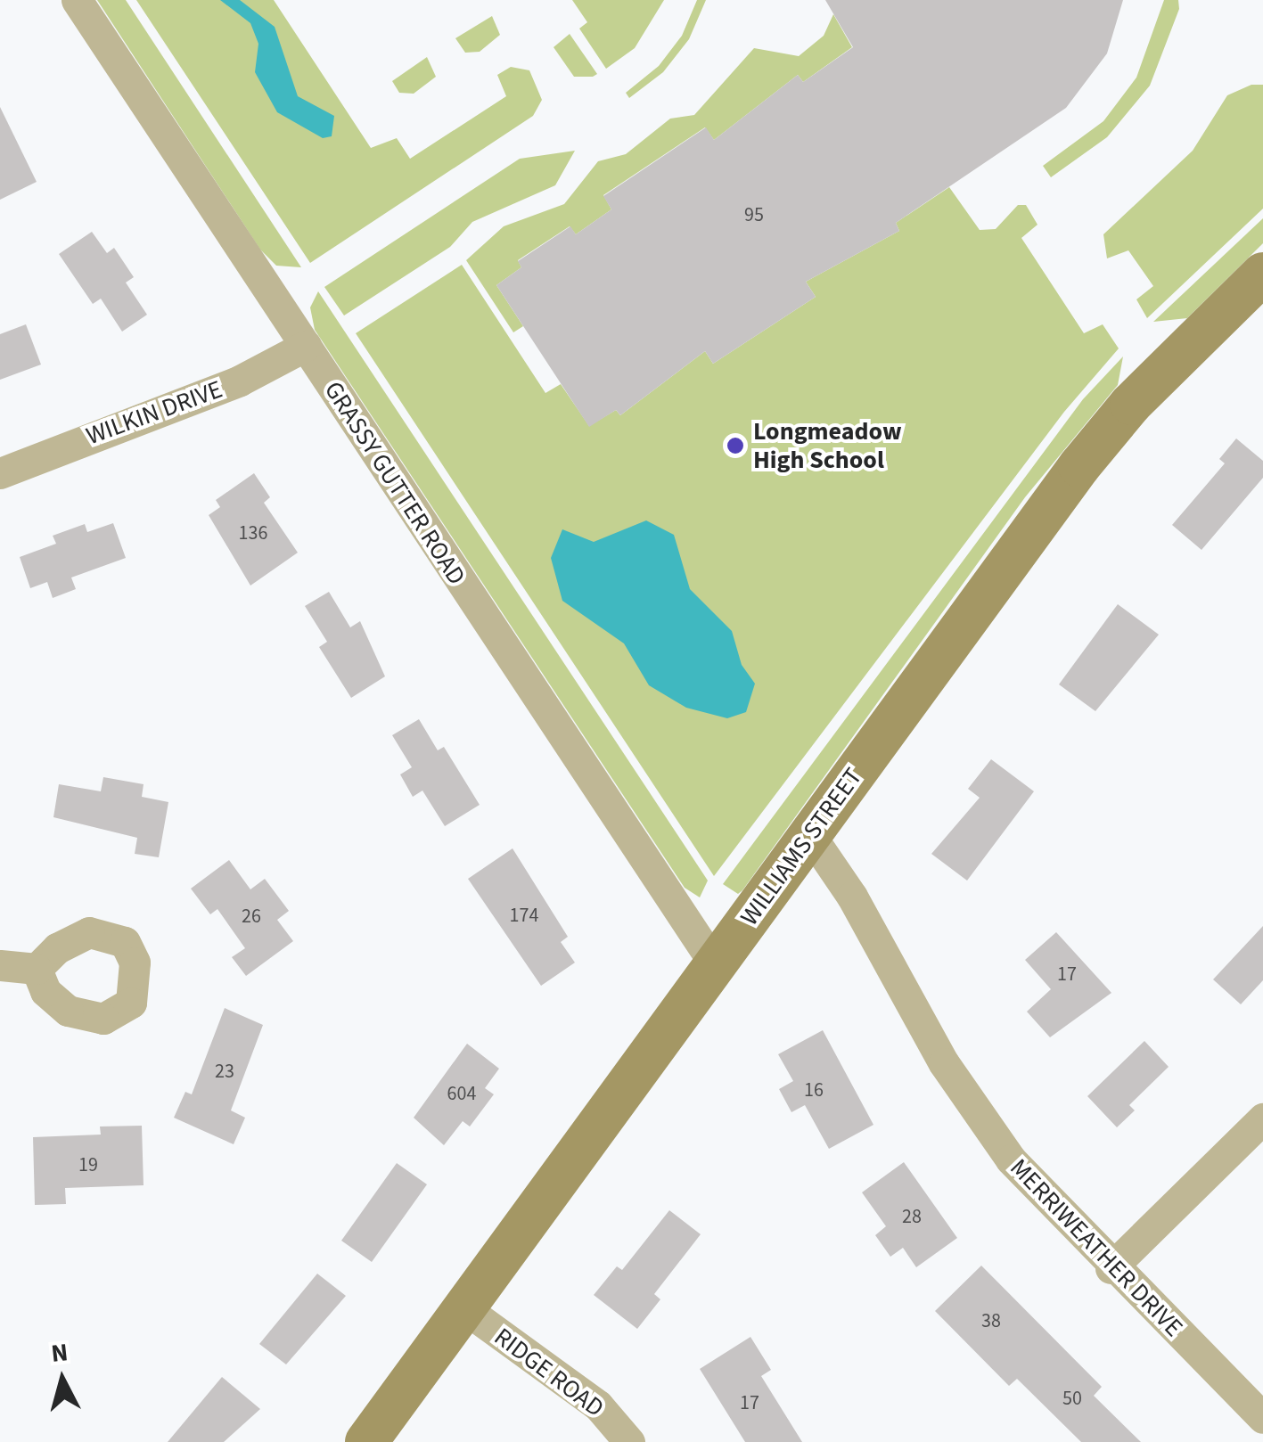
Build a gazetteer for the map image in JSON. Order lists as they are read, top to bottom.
{
  "streets": {
    "main road": ["WILLIAMS STREET"],
    "street": [
      "WILKIN DRIVE",
      "GRASSY GUTTER ROAD",
      "MERRIWEATHER DRIVE",
      "RIDGE ROAD"
    ]
  },
  "crossings": [
    ["WILKIN DRIVE", "GRASSY GUTTER ROAD"],
    ["GRASSY GUTTER ROAD", "WILLIAMS STREET"],
    ["WILLIAMS STREET", "MERRIWEATHER DRIVE"],
    ["WILLIAMS STREET", "RIDGE ROAD"]
  ],
  "places": ["Longmeadow High School"],
  "house_numbers": [
    "95",
    "136",
    "174",
    "26",
    "17",
    "23",
    "16",
    "604",
    "19",
    "28",
    "38",
    "50",
    "17"
  ],
  "north": "top"
}
